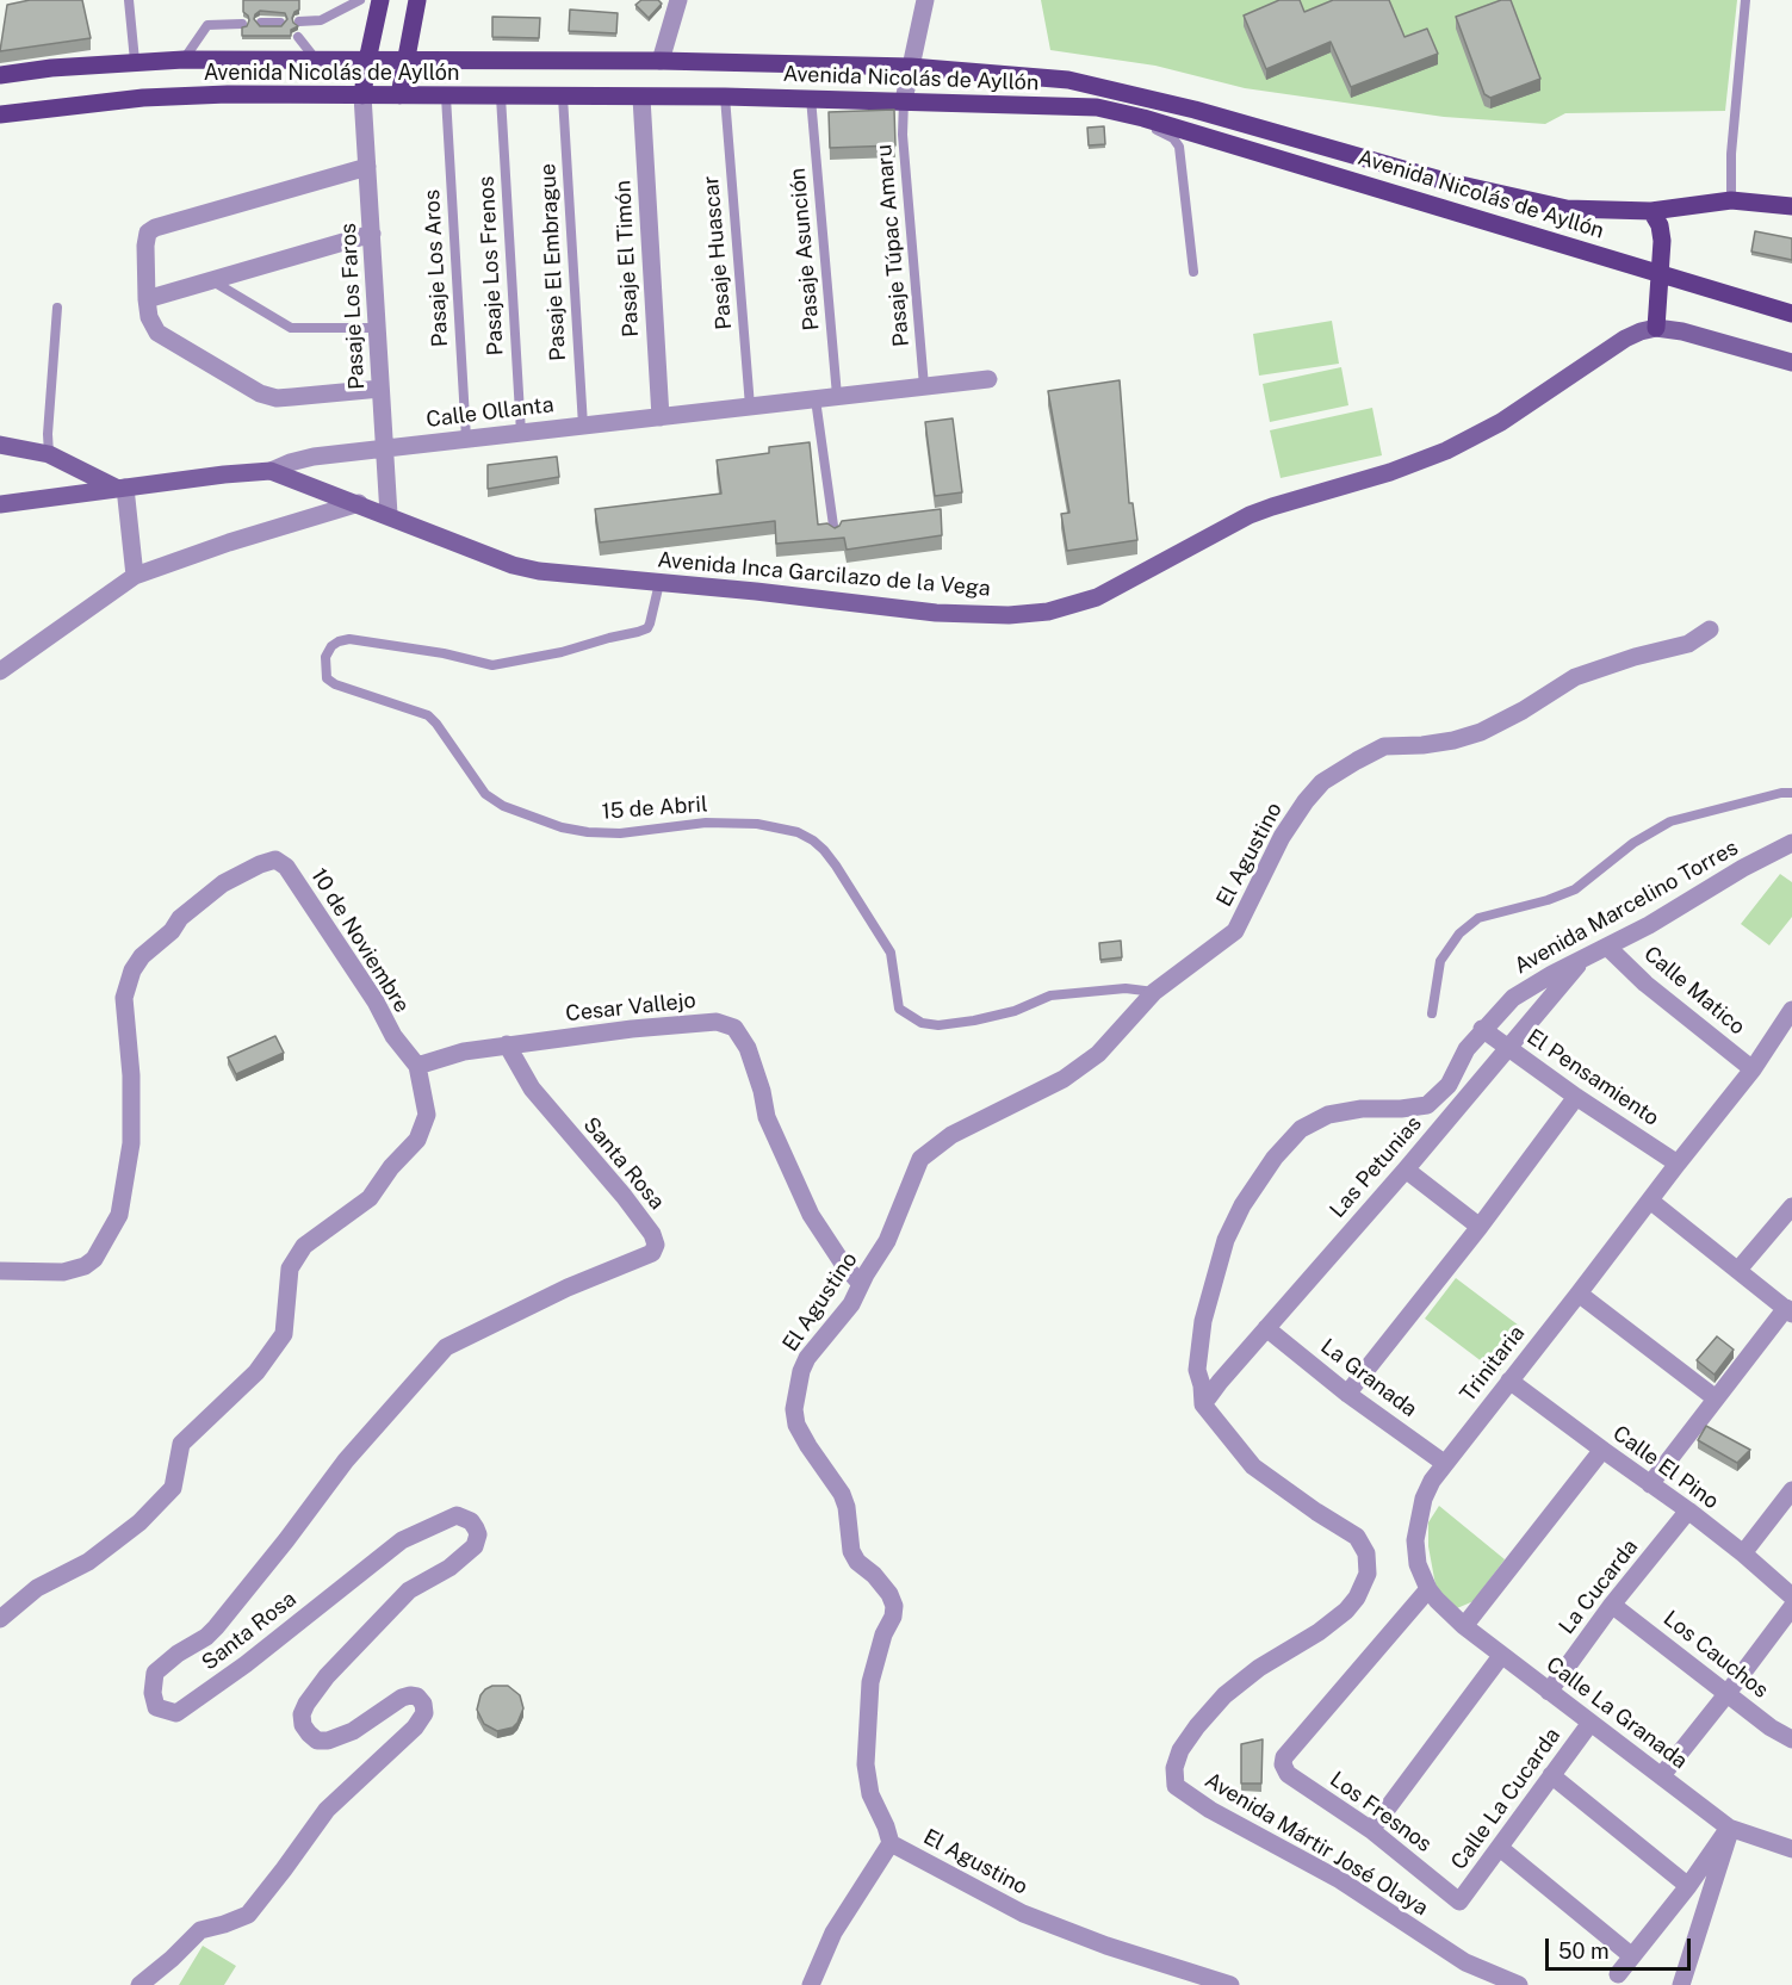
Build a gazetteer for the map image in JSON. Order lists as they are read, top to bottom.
{
  "streets": {
    "main road": ["Avenida Nicolás de Ayllón"],
    "street": [
      "Pasaje El Timón",
      "Pasaje Los Faros",
      "Calle Ollanta",
      "Avenida Inca Garcilazo de la Vega",
      "El Agustino",
      "Avenida Marcelino Torres",
      "10 de Noviembre",
      "Calle Matico",
      "Cesar Vallejo",
      "El Pensamiento",
      "Santa Rosa",
      "Las Petunias",
      "Trinitaria",
      "La Granada",
      "Calle El Pino",
      "La Cucarda",
      "Los Cauchos",
      "Calle La Granada",
      "Calle La Cucarda",
      "Los Fresnos",
      "Avenida Mártir José Olaya"
    ],
    "lane": [
      "Pasaje Túpac Amaru",
      "Pasaje Asunción",
      "Pasaje Huascar",
      "Pasaje El Embrague",
      "Pasaje Los Frenos",
      "Pasaje Los Aros",
      "15 de Abril"
    ]
  },
  "crossings": [
    ["Avenida Nicolás de Ayllón", "Pasaje Túpac Amaru"],
    ["Avenida Nicolás de Ayllón", "Pasaje Asunción"],
    ["Avenida Nicolás de Ayllón", "Pasaje Huascar"],
    ["Avenida Nicolás de Ayllón", "Pasaje El Timón"],
    ["Avenida Nicolás de Ayllón", "Pasaje El Embrague"],
    ["Avenida Nicolás de Ayllón", "Pasaje Los Frenos"],
    ["Avenida Nicolás de Ayllón", "Pasaje Los Aros"],
    ["Avenida Nicolás de Ayllón", "Pasaje Los Faros"],
    ["Pasaje Túpac Amaru", "Calle Ollanta"],
    ["Pasaje Asunción", "Calle Ollanta"],
    ["Pasaje Huascar", "Calle Ollanta"],
    ["Pasaje El Timón", "Calle Ollanta"],
    ["Pasaje El Embrague", "Calle Ollanta"],
    ["Pasaje Los Frenos", "Calle Ollanta"],
    ["Pasaje Los Aros", "Calle Ollanta"],
    ["Pasaje Los Faros", "Calle Ollanta"],
    ["Pasaje Los Faros", "Avenida Inca Garcilazo de la Vega"],
    ["Calle Ollanta", "Avenida Inca Garcilazo de la Vega"],
    ["Avenida Inca Garcilazo de la Vega", "15 de Abril"],
    ["15 de Abril", "El Agustino"],
    ["El Agustino", "Cesar Vallejo"],
    ["Avenida Marcelino Torres", "Calle Matico"],
    ["Avenida Marcelino Torres", "El Pensamiento"],
    ["Avenida Marcelino Torres", "Las Petunias"],
    ["Avenida Marcelino Torres", "Avenida Mártir José Olaya"],
    ["10 de Noviembre", "Cesar Vallejo"],
    ["Calle Matico", "Trinitaria"],
    ["Cesar Vallejo", "Santa Rosa"],
    ["El Pensamiento", "Las Petunias"],
    ["El Pensamiento", "Trinitaria"],
    ["Las Petunias", "La Granada"],
    ["Trinitaria", "La Granada"],
    ["Trinitaria", "Calle El Pino"],
    ["Trinitaria", "Calle La Granada"],
    ["Trinitaria", "Los Fresnos"],
    ["Calle El Pino", "La Cucarda"],
    ["La Cucarda", "Los Cauchos"],
    ["La Cucarda", "Calle La Granada"],
    ["Calle La Granada", "Calle La Cucarda"],
    ["Calle La Granada", "Los Fresnos"],
    ["Calle La Cucarda", "Los Fresnos"]
  ],
  "scale_bar": "50 m"
}
